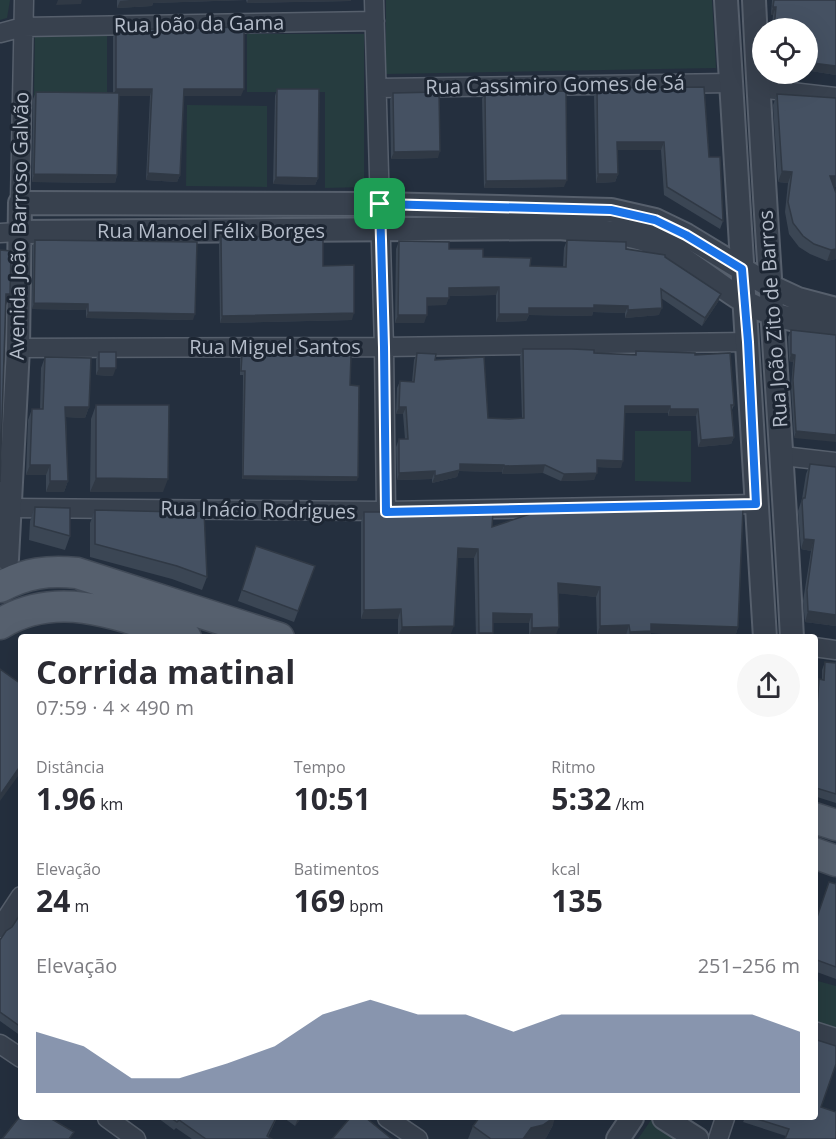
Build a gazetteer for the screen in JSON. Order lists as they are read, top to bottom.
{
  "streets": {
    "street": [
      "Rua João da Gama",
      "Rua Cassimiro Gomes de Sá",
      "Avenida João Barroso Galvão",
      "Rua Manoel Félix Borges",
      "Rua João Zito de Barros",
      "Rua Miguel Santos",
      "Rua Inácio Rodrigues"
    ]
  },
  "crossings": [
    ["Rua João da Gama", "Avenida João Barroso Galvão"],
    ["Rua Cassimiro Gomes de Sá", "Rua João Zito de Barros"],
    ["Avenida João Barroso Galvão", "Rua Manoel Félix Borges"],
    ["Avenida João Barroso Galvão", "Rua Miguel Santos"],
    ["Avenida João Barroso Galvão", "Rua Inácio Rodrigues"],
    ["Rua Manoel Félix Borges", "Rua João Zito de Barros"],
    ["Rua João Zito de Barros", "Rua Miguel Santos"],
    ["Rua João Zito de Barros", "Rua Inácio Rodrigues"]
  ],
  "page": {
    "heading": ["Corrida matinal", "07:59 · 4 × 490 m"],
    "stats": [
      ["Distância", "1.96 km"],
      ["Tempo", "10:51"],
      ["Ritmo", "5:32 /km"],
      ["Elevação", "24 m"],
      ["Batimentos", "169 bpm"],
      ["kcal", "135"]
    ],
    "chart": ["Elevação", "251–256 m"]
  }
}
